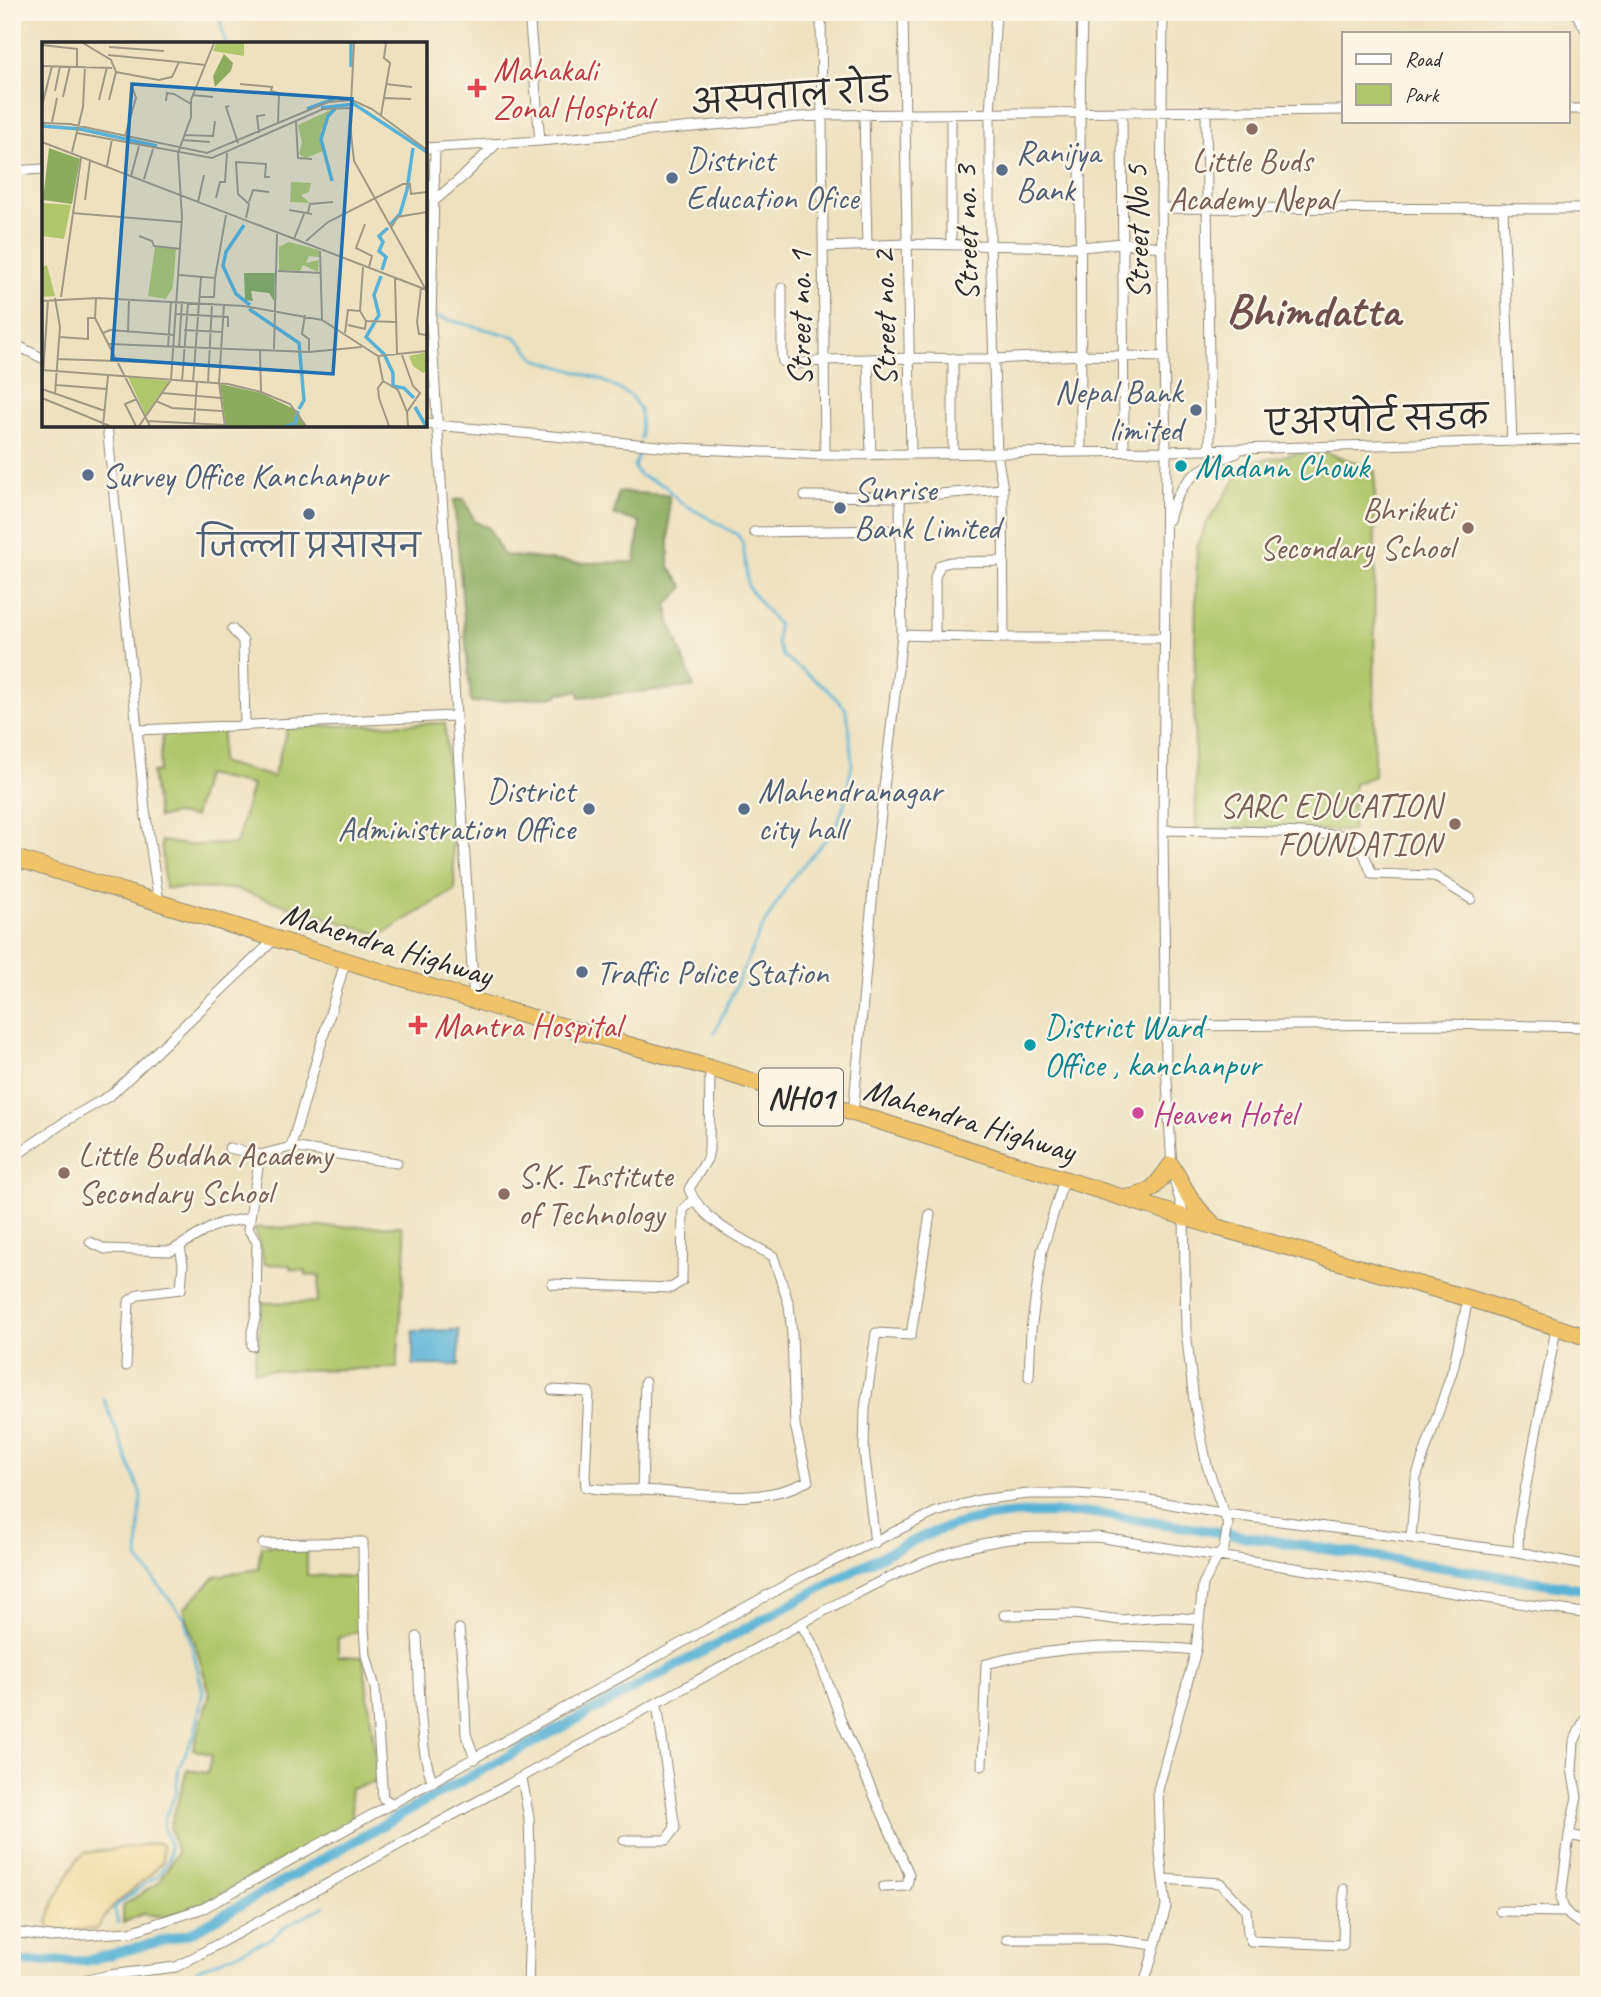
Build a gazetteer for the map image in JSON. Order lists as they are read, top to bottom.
{
  "streets": {
    "highway": ["Mahendra Highway", "NH01"],
    "street": [
      "अस्पताल रोड",
      "Street No 5",
      "Street no. 3",
      "Street no. 1",
      "Street no. 2",
      "एअरपोर्ट सडक"
    ]
  },
  "crossings": [
    ["अस्पताल रोड", "Street No 5"],
    ["अस्पताल रोड", "Street no. 3"],
    ["अस्पताल रोड", "Street no. 1"],
    ["अस्पताल रोड", "Street no. 2"],
    ["Street No 5", "एअरपोर्ट सडक"],
    ["Street no. 3", "एअरपोर्ट सडक"],
    ["Street no. 1", "एअरपोर्ट सडक"],
    ["Street no. 2", "एअरपोर्ट सडक"]
  ],
  "districts": ["Bhimdatta"],
  "places": {
    "health": ["Mahakali Zonal Hospital", "Mantra Hospital"],
    "other": [
      "Little Buds Academy Nepal",
      "Ranijya Bank",
      "District Education Ofice",
      "Nepal Bank limited",
      "Madann Chowk",
      "Survey Office Kanchanpur",
      "Sunrise Bank Limited",
      "जिल्ला प्रसासन",
      "Bhrikuti Secondary School",
      "District Administration Office",
      "Mahendranagar city hall",
      "SARC EDUCATION FOUNDATION",
      "Traffic Police Station",
      "District Ward Office , kanchanpur",
      "Heaven Hotel",
      "Little Buddha Academy Secondary School",
      "S.K. Institute of Technology"
    ]
  },
  "legend": ["Road", "Park"]
}
